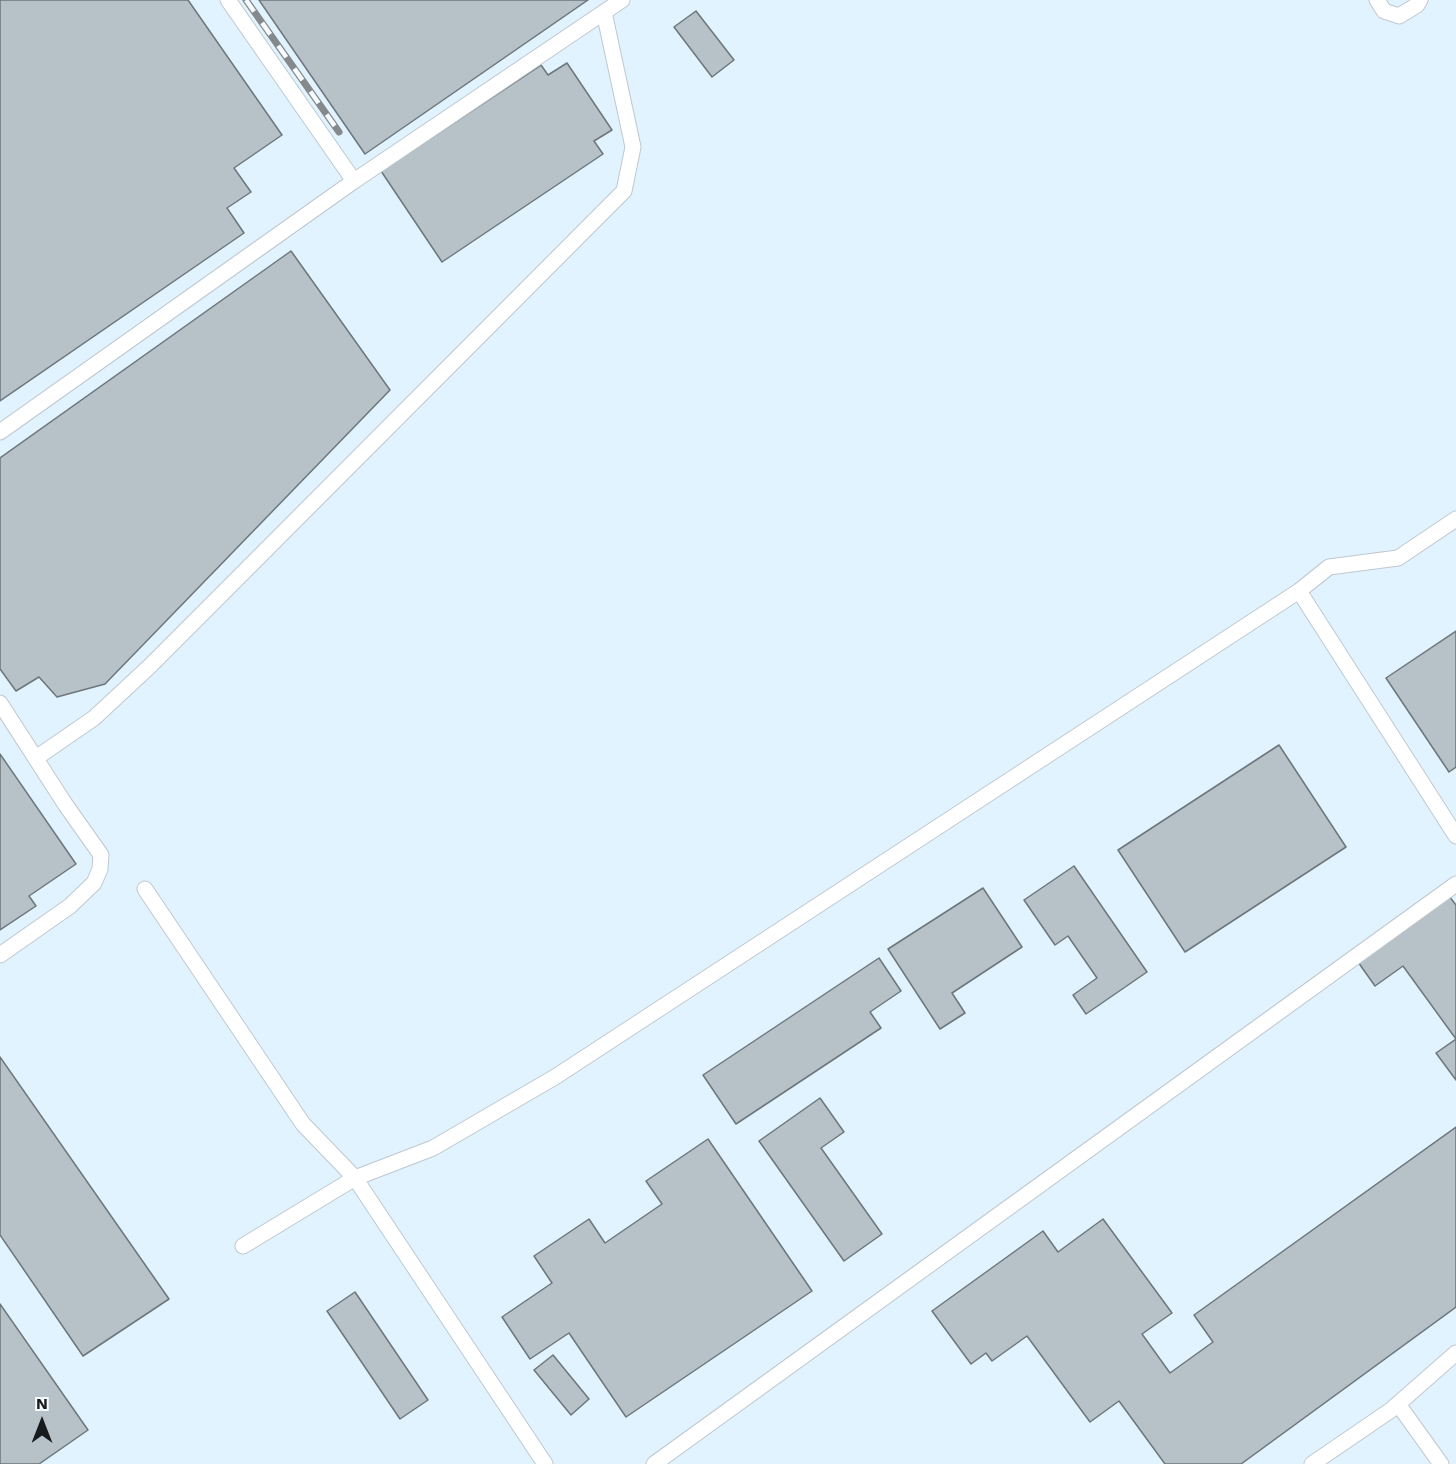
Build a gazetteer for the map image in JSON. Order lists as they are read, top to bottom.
{
  "north": "top"
}
